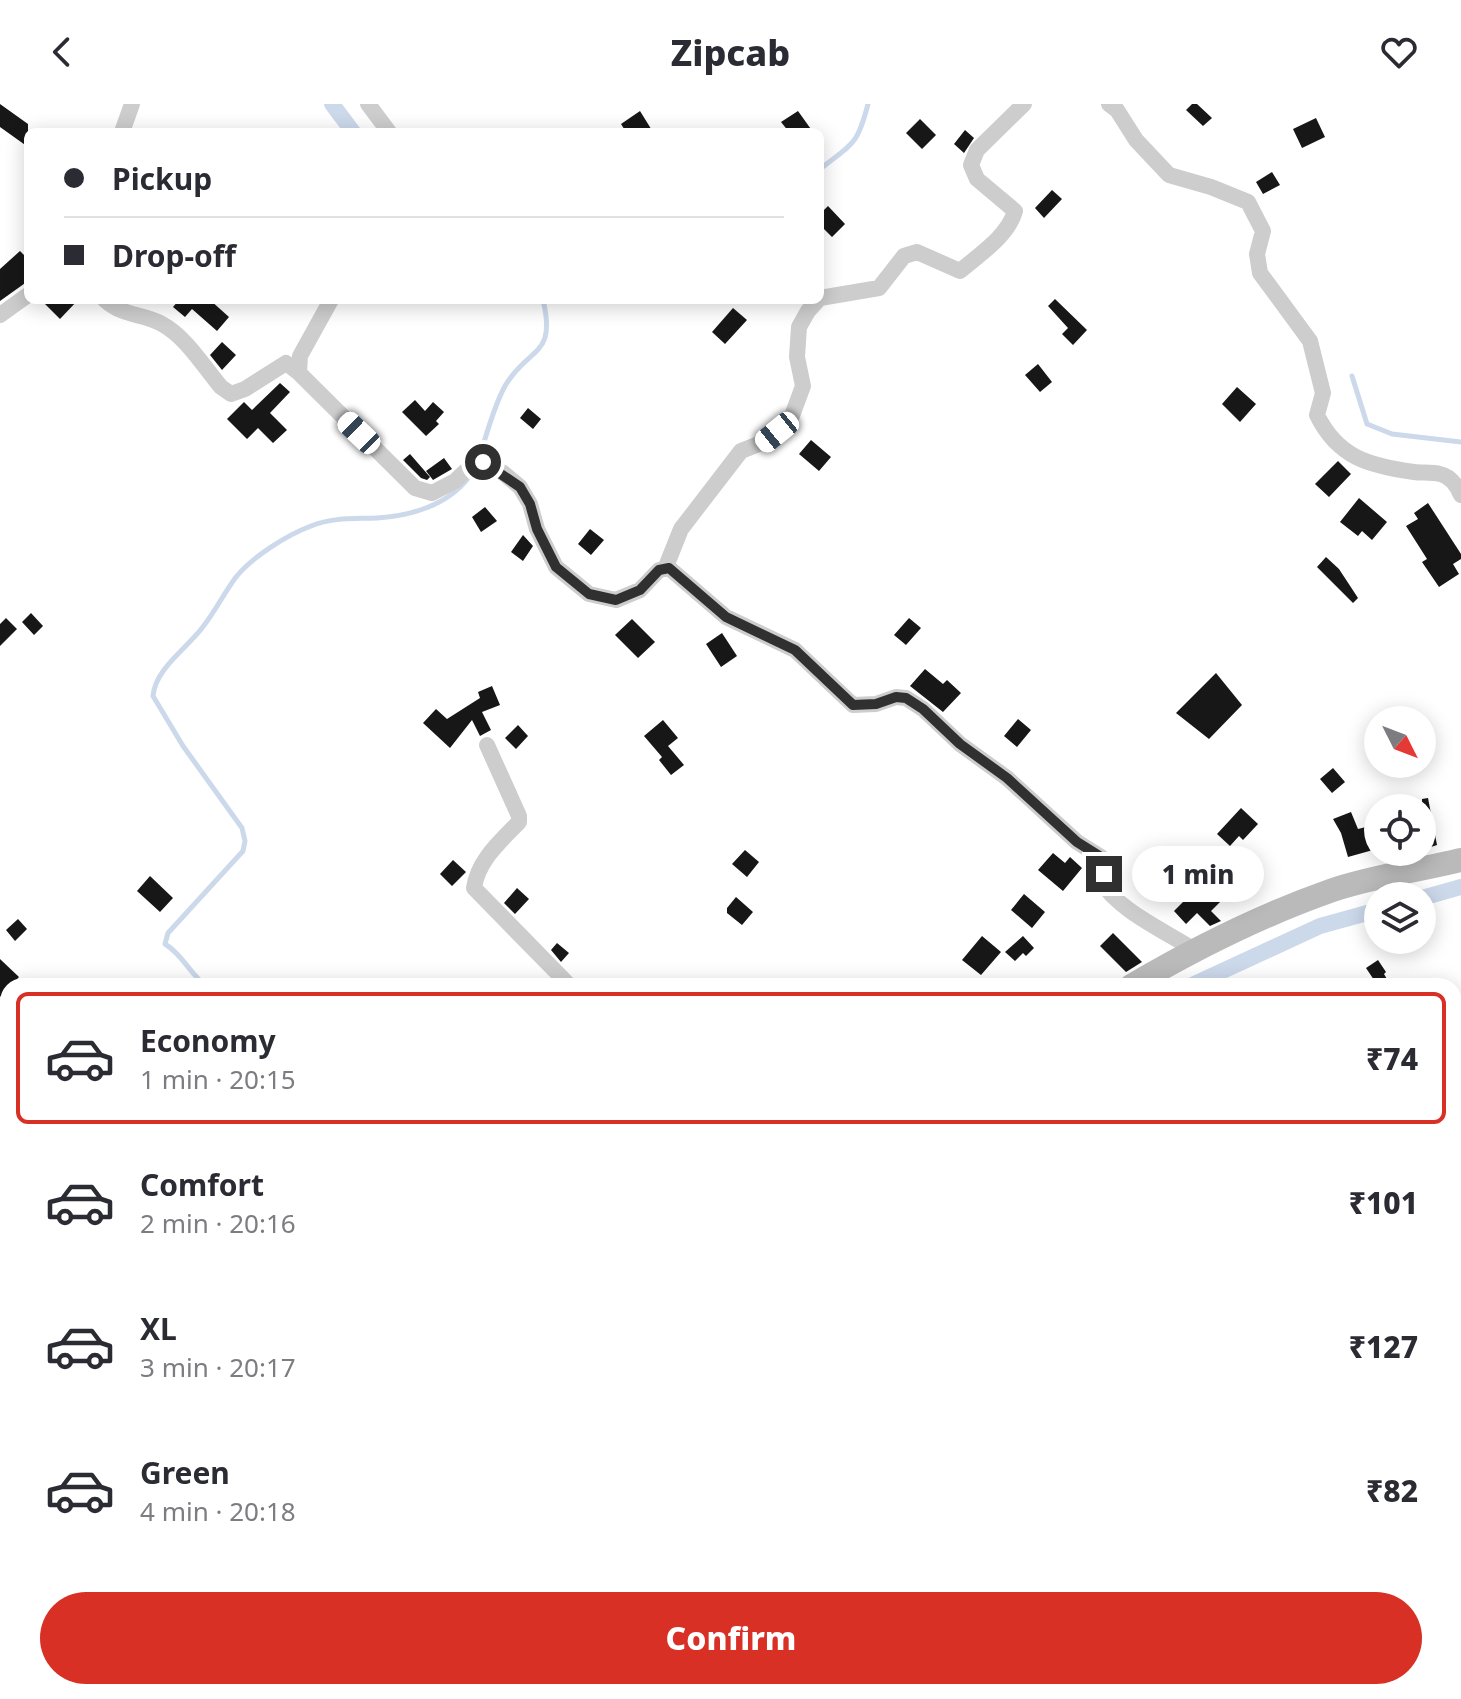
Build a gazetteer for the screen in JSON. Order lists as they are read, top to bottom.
{
  "north": "bottom right",
  "page": {
    "header": "Zipcab",
    "banner": ["Pickup", "Drop-off"],
    "bubble": "1 min",
    "list": [
      {
        "name": "Economy",
        "note": "1 min · 20:15",
        "value": "₹74"
      },
      {
        "name": "Comfort",
        "note": "2 min · 20:16",
        "value": "₹101"
      },
      {
        "name": "XL",
        "note": "3 min · 20:17",
        "value": "₹127"
      },
      {
        "name": "Green",
        "note": "4 min · 20:18",
        "value": "₹82"
      }
    ],
    "buttons": "Confirm"
  }
}
